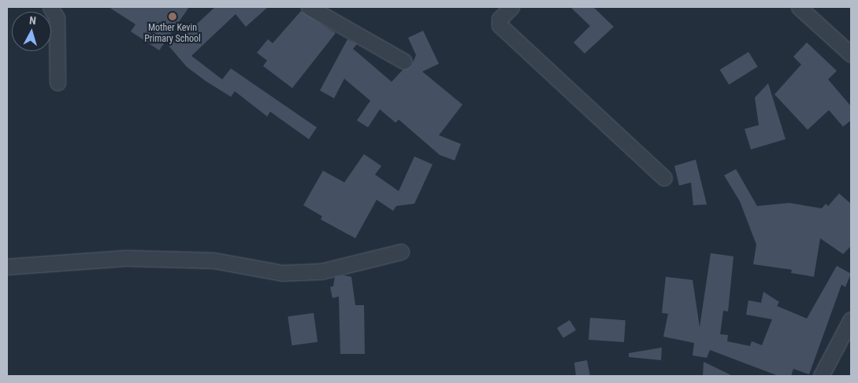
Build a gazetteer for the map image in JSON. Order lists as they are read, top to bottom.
{
  "places": ["Mother Kevin Primary School"],
  "north": "top"
}
